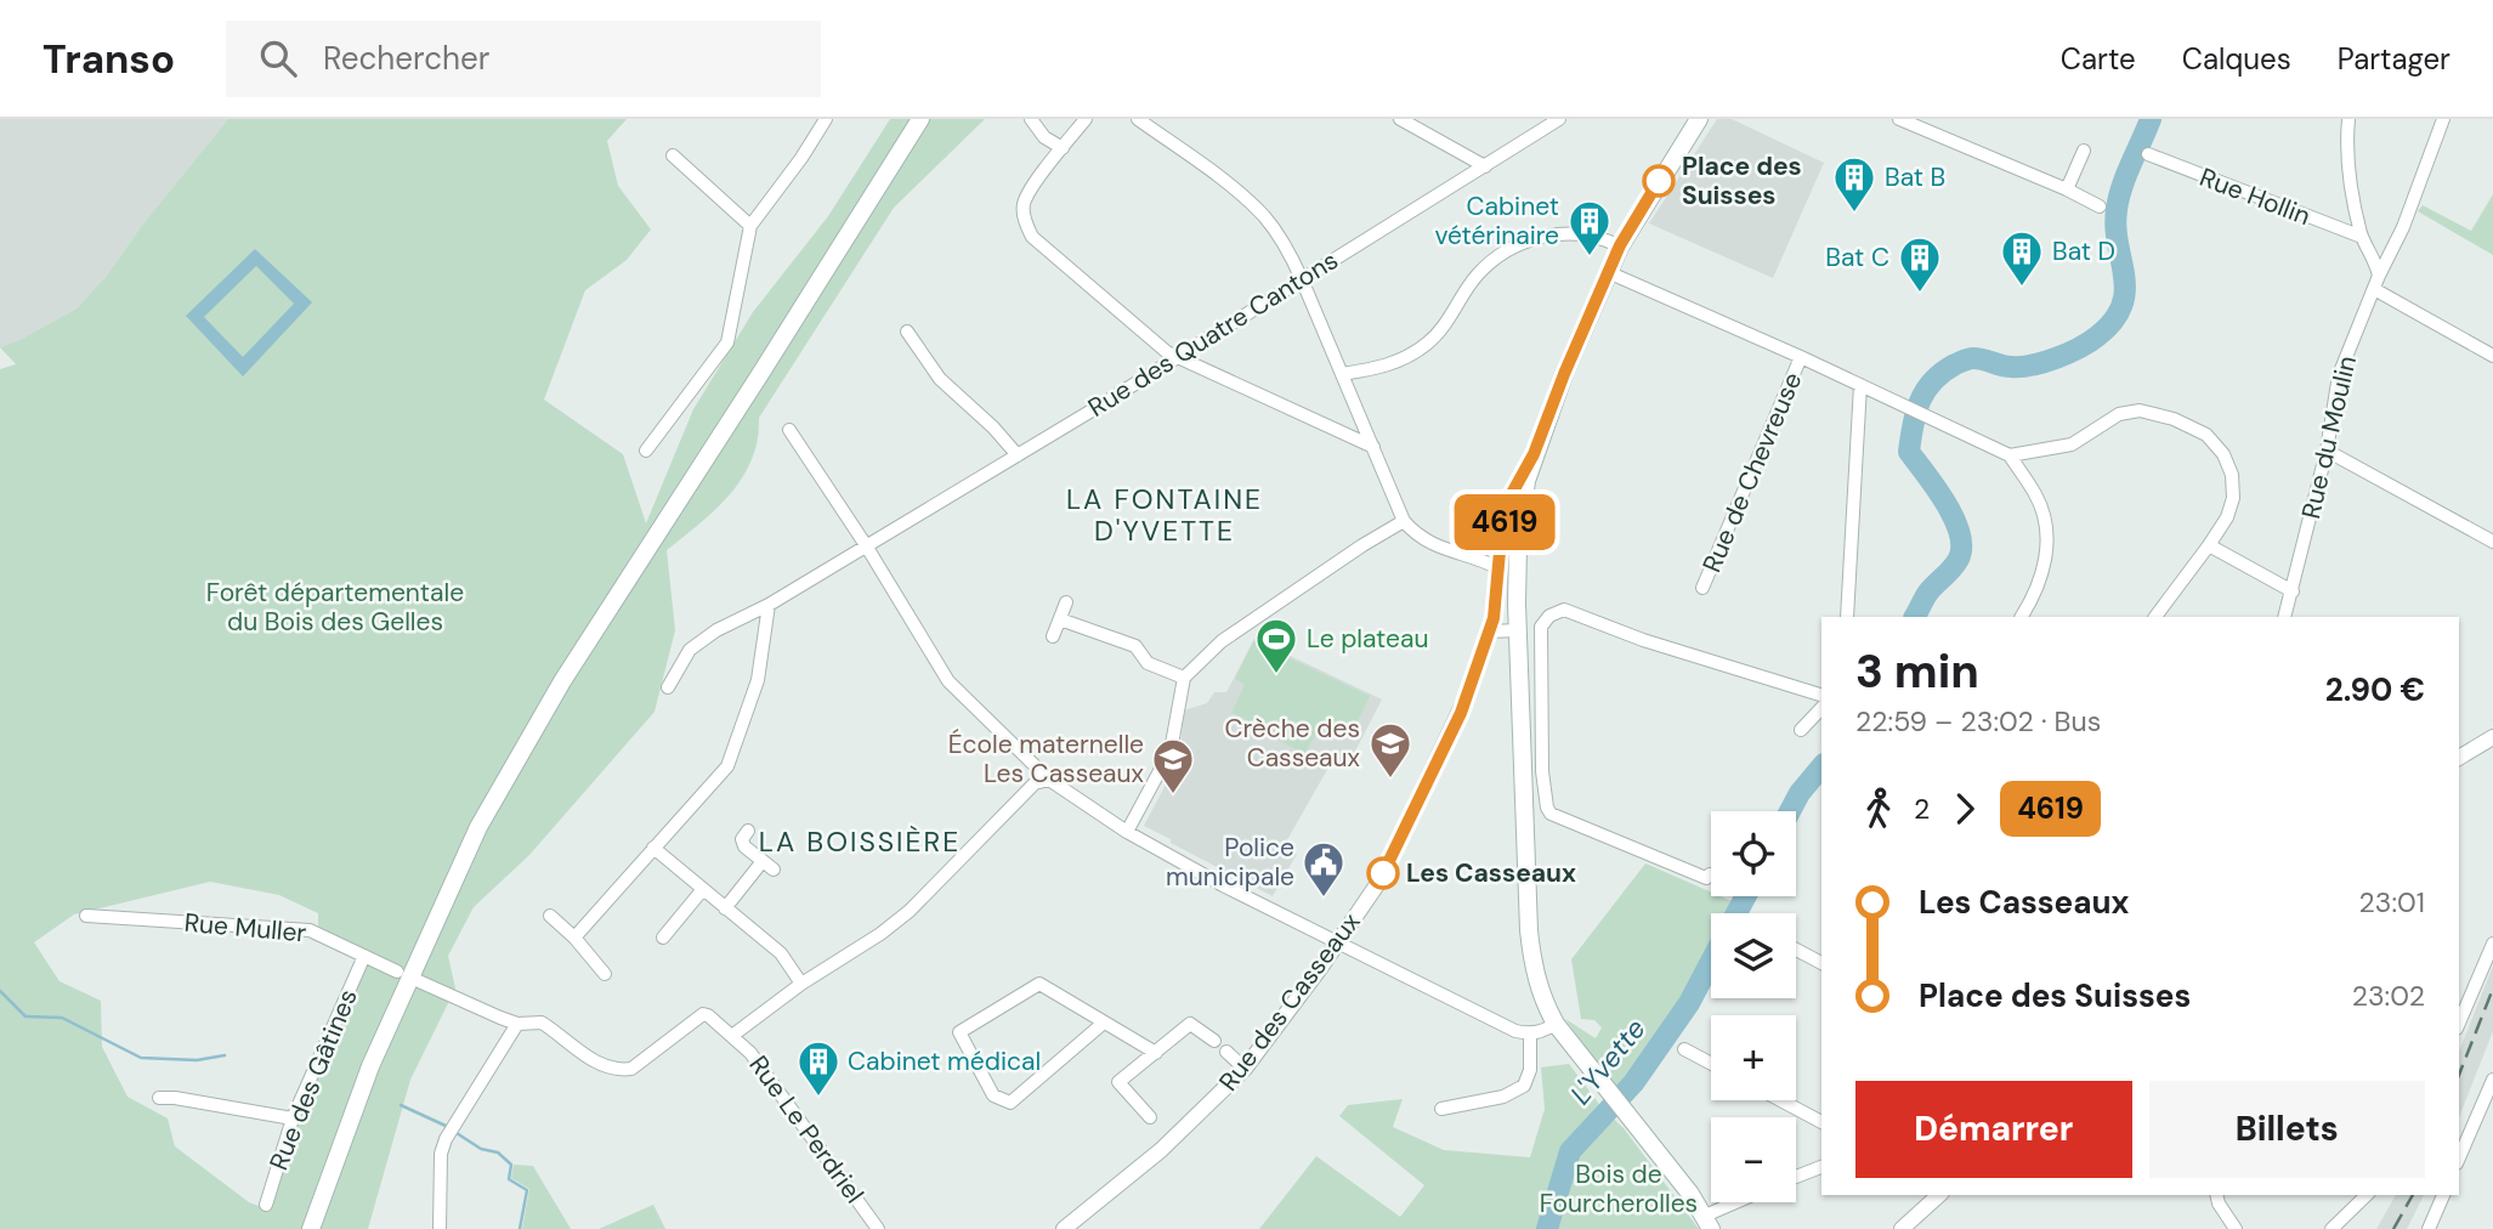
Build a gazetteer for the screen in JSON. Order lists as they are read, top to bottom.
{
  "streets": {
    "street": [
      "Rue Hollin",
      "Rue des Quatre Cantons",
      "Rue du Moulin",
      "Rue de Chevreuse",
      "Rue Muller",
      "Rue des Casseaux",
      "Rue des Gâtines",
      "Rue Le Perdriel"
    ]
  },
  "crossings": [
    ["Rue Muller", "Rue des Gâtines"]
  ],
  "districts": ["LA FONTAINE D'YVETTE", "LA BOISSIÈRE"],
  "water": ["L'Yvette"],
  "parks": ["Forêt départementale du Bois des Gelles", "Bois de Fourcherolles"],
  "places": {
    "other": ["Place des Suisses", "Les Casseaux"],
    "building": [
      "Bat B",
      "Cabinet vétérinaire",
      "Bat D",
      "Bat C",
      "Cabinet médical"
    ],
    "sports": ["Le plateau"],
    "school or university": ["Crèche des Casseaux", "École maternelle Les Casseaux"],
    "public building": ["Police municipale"]
  },
  "lines": ["bus line 4619"],
  "page": {
    "header": "Transo",
    "search": "Rechercher",
    "nav": ["Carte", "Calques", "Partager"],
    "on_map": "4619",
    "heading": ["3 min", "22:59 – 23:02 · Bus", "2.90 €"],
    "legs": ["2", "4619"],
    "map_buttons": ["+", "−"],
    "list": [
      {
        "name": "Les Casseaux",
        "value": "23:01"
      },
      {
        "name": "Place des Suisses",
        "value": "23:02"
      }
    ],
    "buttons": ["Démarrer", "Billets"]
  }
}
